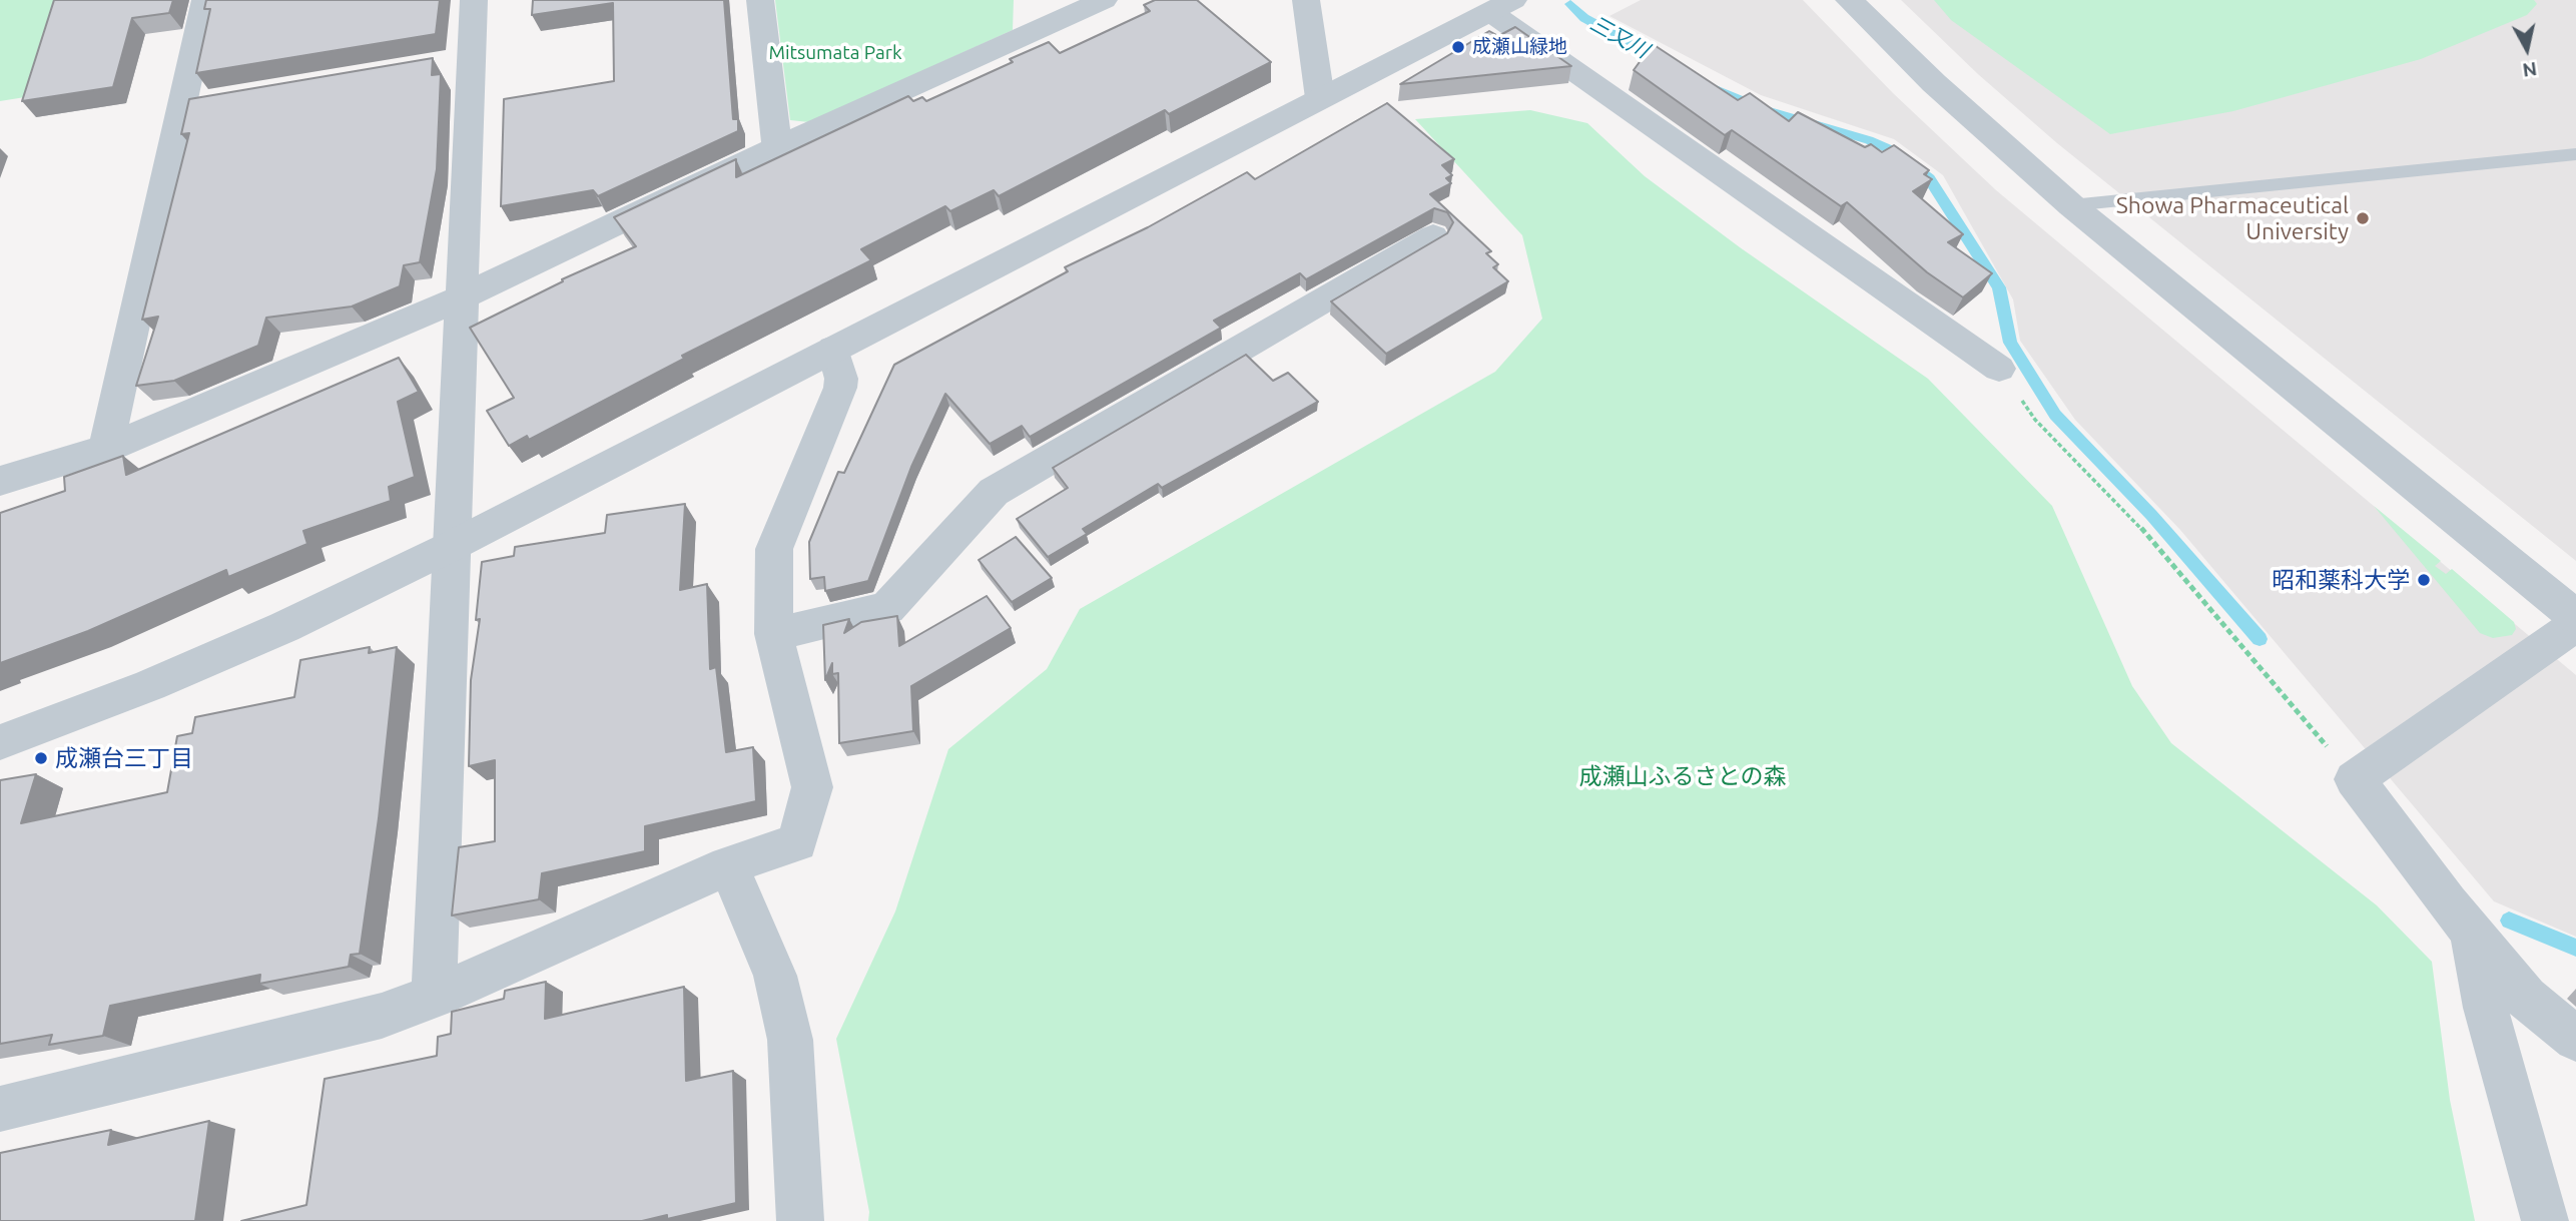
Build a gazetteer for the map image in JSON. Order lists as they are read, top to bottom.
{
  "water": ["三又川"],
  "parks": ["Mitsumata Park", "成瀬山ふるさとの森"],
  "places": [
    "成瀬山緑地",
    "Showa Pharmaceutical University",
    "昭和薬科大学",
    "成瀬台三丁目"
  ],
  "north": "bottom"
}
